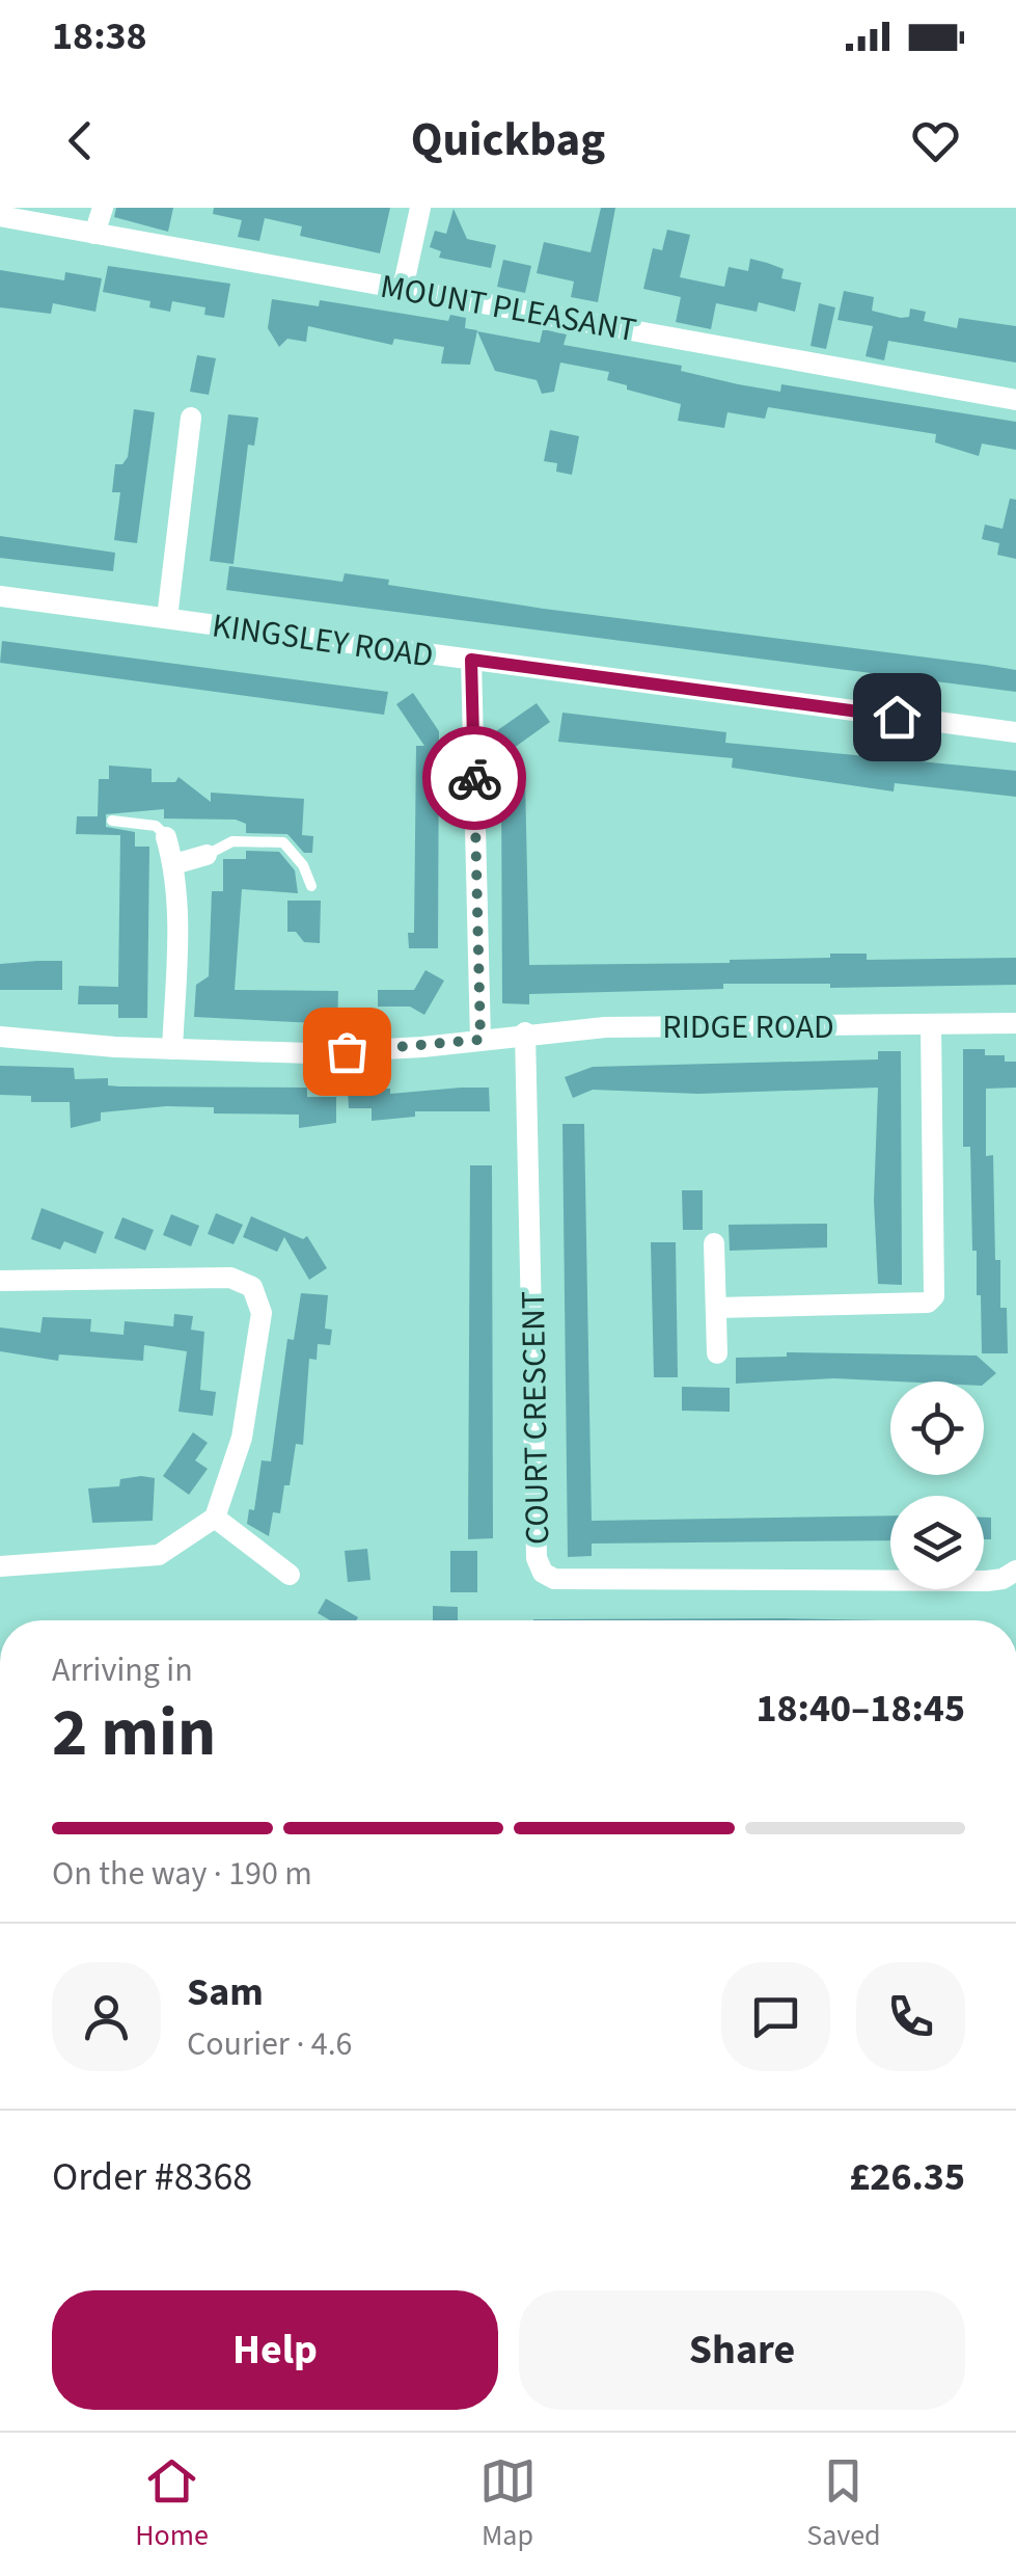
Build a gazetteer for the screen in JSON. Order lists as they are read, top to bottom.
{
  "streets": {
    "street": [
      "MOUNT PLEASANT",
      "KINGSLEY ROAD",
      "RIDGE ROAD",
      "COURT CRESCENT"
    ]
  },
  "crossings": [
    ["RIDGE ROAD", "COURT CRESCENT"]
  ],
  "page": {
    "status": "18:38",
    "header": "Quickbag",
    "heading": ["2 min", "Arriving in", "18:40–18:45"],
    "panel": [
      "Sam",
      "Courier · 4.6",
      "Order #8368",
      "£26.35"
    ],
    "bar": "On the way · 190 m",
    "buttons": ["Help", "Share"],
    "tabs": ["Home", "Map", "Saved"]
  }
}
